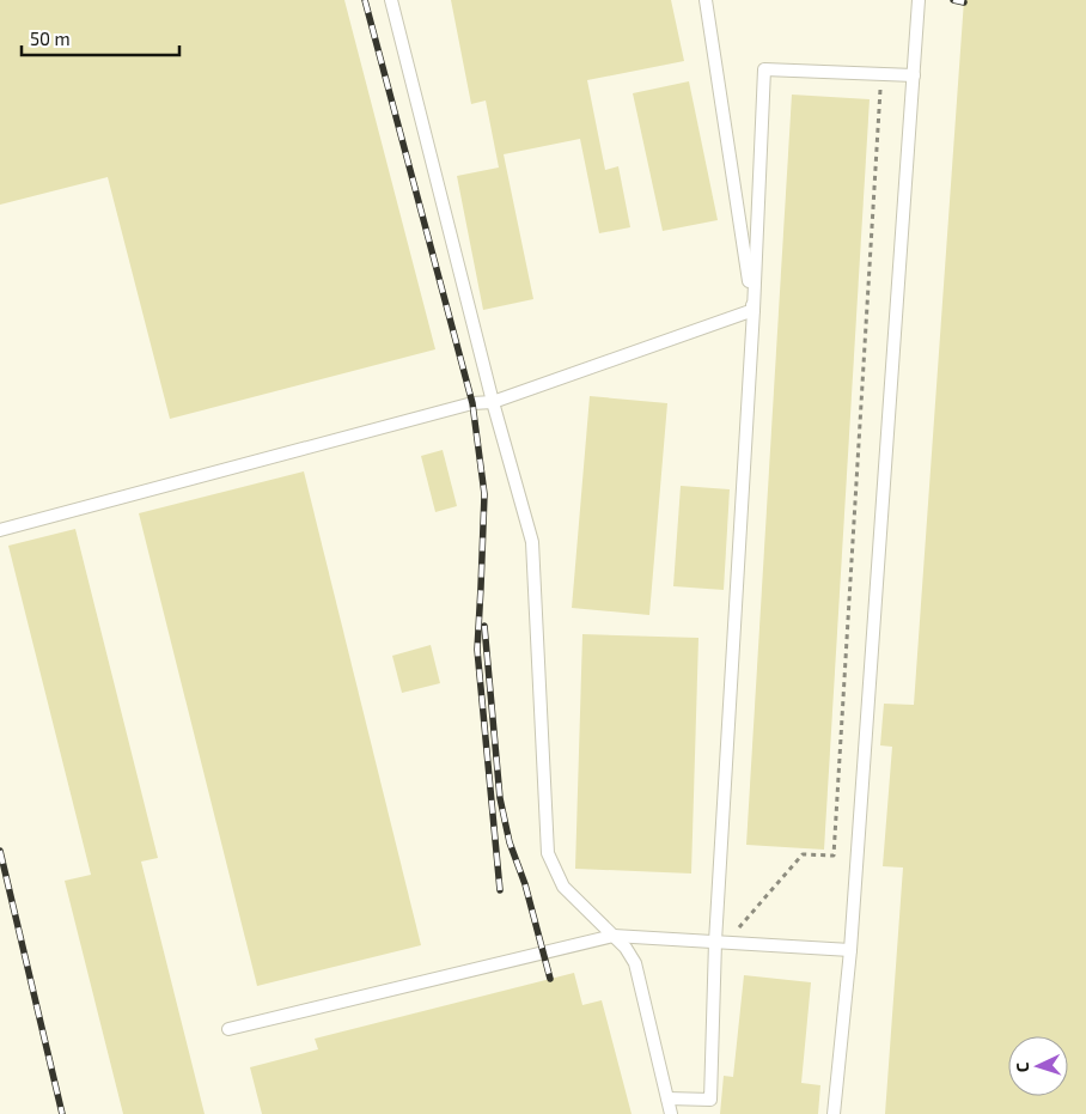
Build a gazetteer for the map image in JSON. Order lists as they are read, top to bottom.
{
  "scale_bar": "50 m",
  "north": "left"
}
